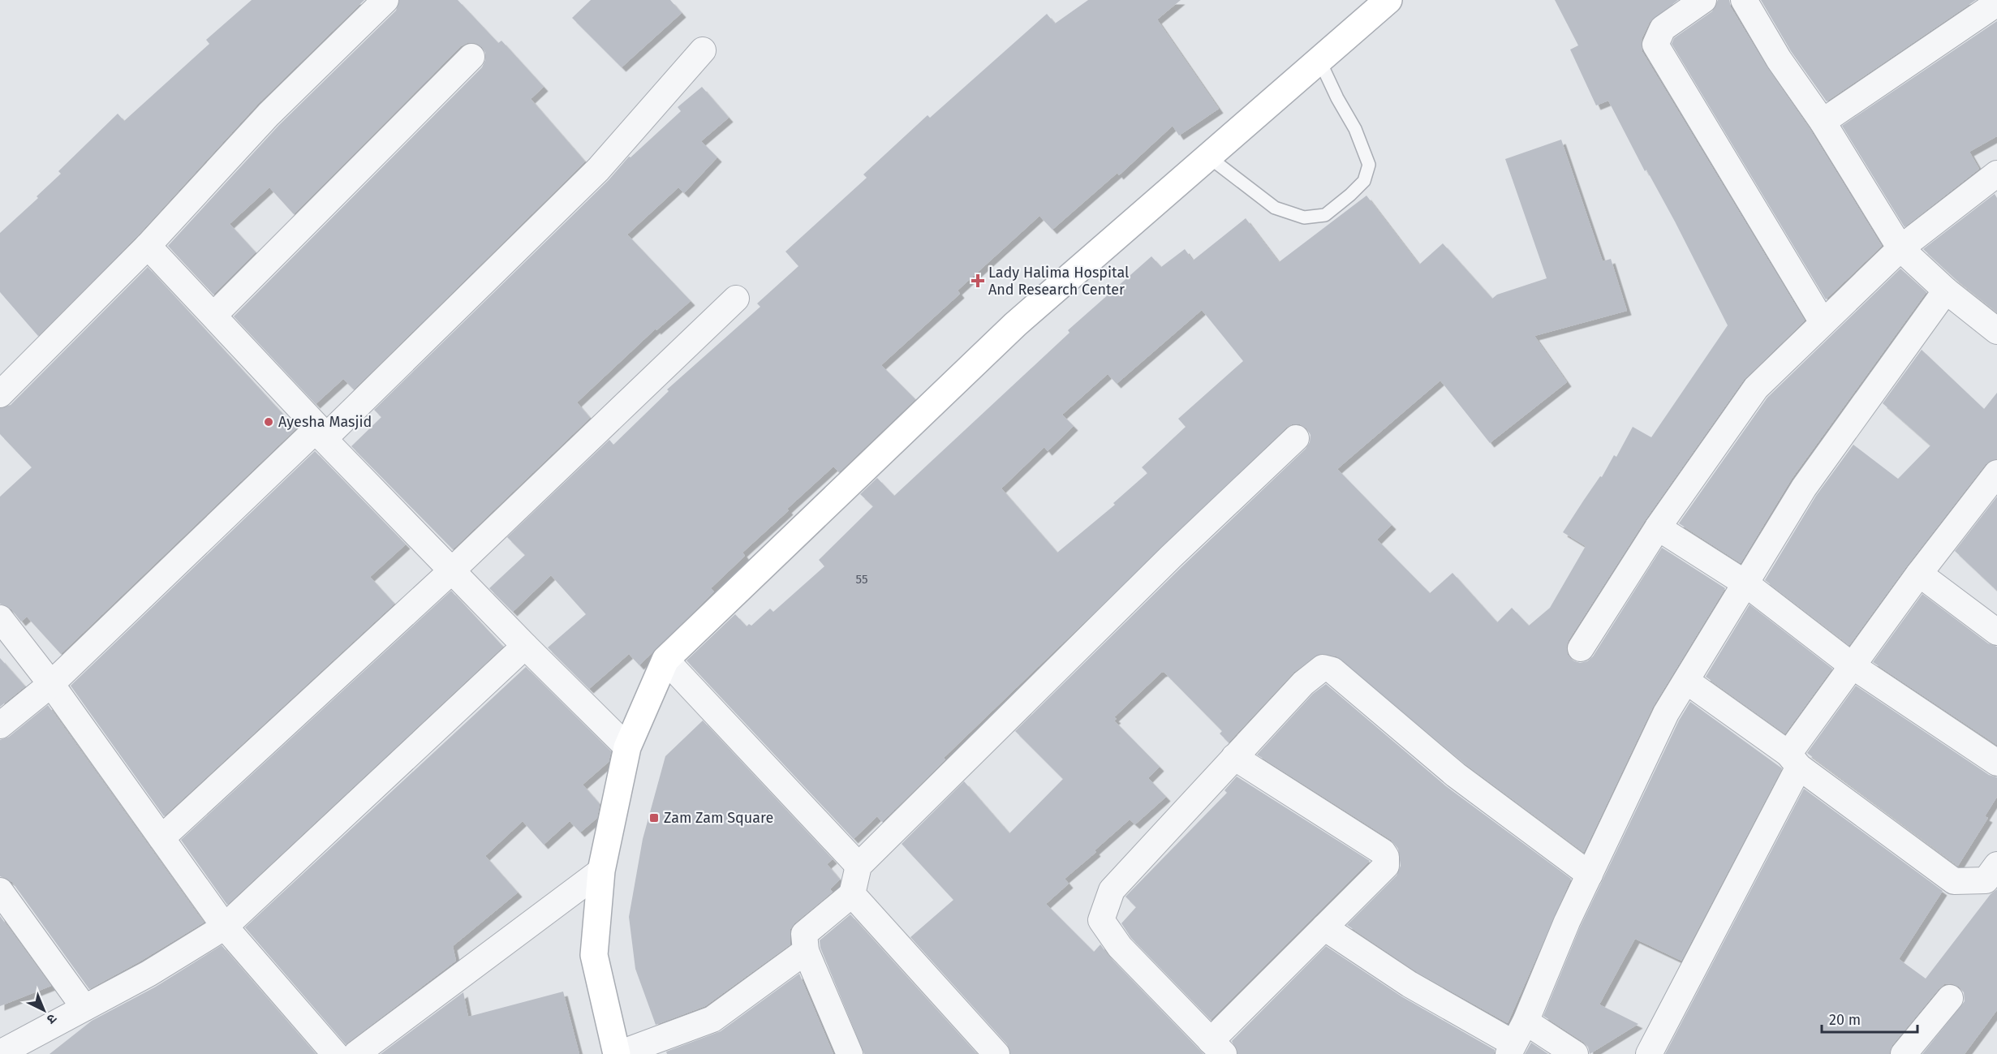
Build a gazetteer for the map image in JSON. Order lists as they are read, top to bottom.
{
  "places": {
    "health": ["Lady Halima Hospital And Research Center"],
    "other": ["Ayesha Masjid"],
    "transit": ["Zam Zam Square"]
  },
  "house_numbers": ["55"],
  "scale_bar": "20 m",
  "north": "bottom right"
}
